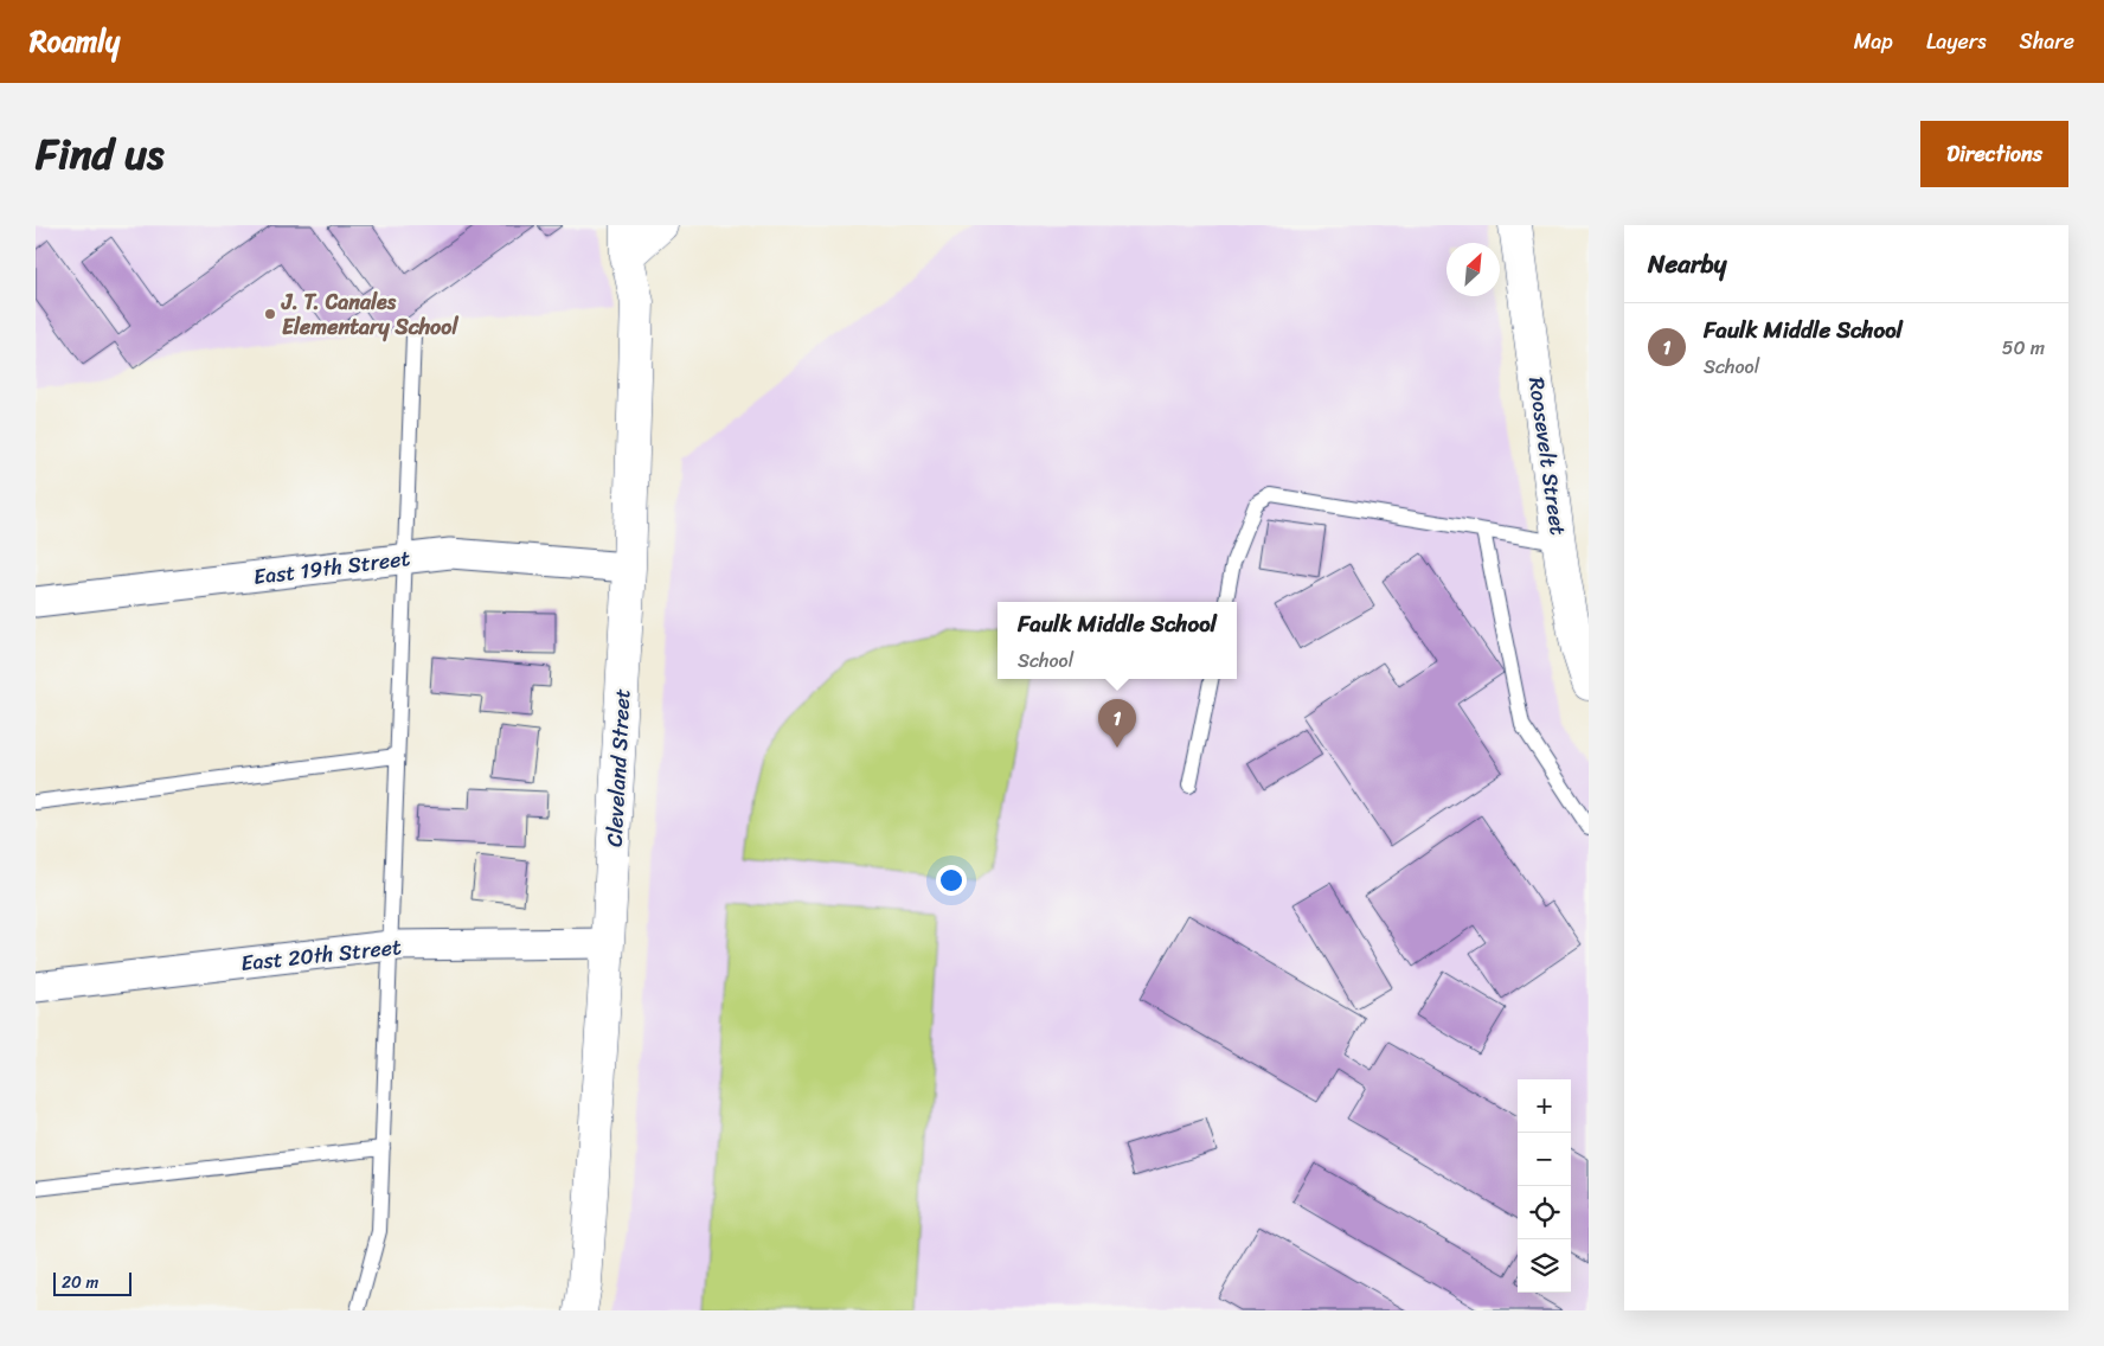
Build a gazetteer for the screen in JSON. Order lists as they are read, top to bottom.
{
  "streets": {
    "street": [
      "Roosevelt Street",
      "East 19th Street",
      "Cleveland Street",
      "East 20th Street"
    ]
  },
  "crossings": [
    ["East 19th Street", "Cleveland Street"],
    ["Cleveland Street", "East 20th Street"]
  ],
  "places": ["J. T. Canales Elementary School"],
  "scale_bar": "20 m",
  "north": "top right",
  "page": {
    "header": "Roamly",
    "nav": ["Map", "Layers", "Share"],
    "title": "Find us",
    "buttons": "Directions",
    "heading": "Nearby",
    "list": [
      {
        "mark": "1",
        "name": "Faulk Middle School",
        "note": "School",
        "value": "50 m"
      }
    ],
    "popup": ["Faulk Middle School", "School"],
    "pins": "1",
    "map_buttons": ["+", "−"],
    "scale": "20 m"
  }
}
